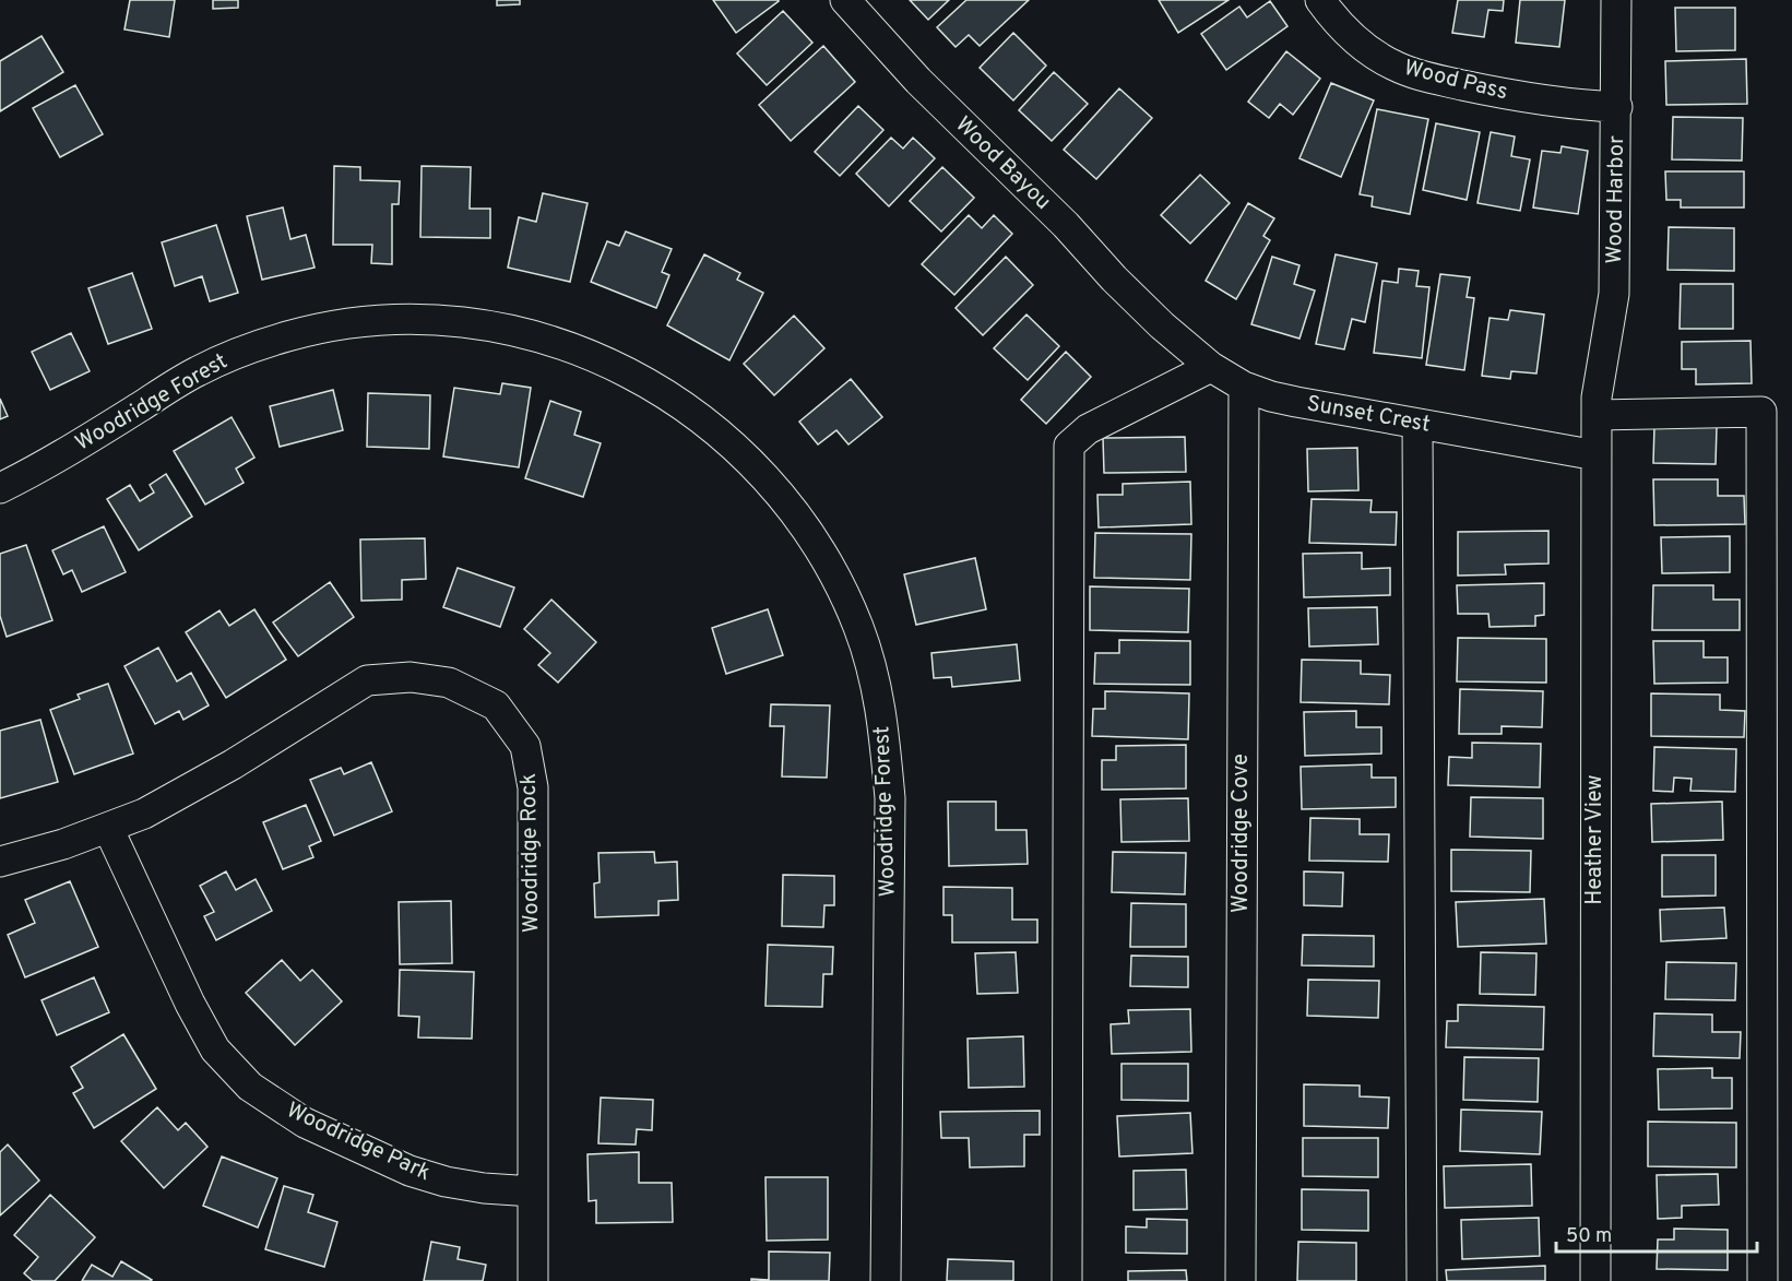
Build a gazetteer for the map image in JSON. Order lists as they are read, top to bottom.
{
  "streets": {
    "street": [
      "Wood Pass",
      "Wood Bayou",
      "Wood Harbor",
      "Woodridge Forest",
      "Sunset Crest",
      "Woodridge Cove",
      "Heather View",
      "Woodridge Rock",
      "Woodridge Park"
    ]
  },
  "crossings": [
    ["Wood Pass", "Wood Harbor"],
    ["Wood Bayou", "Sunset Crest"],
    ["Wood Harbor", "Heather View"],
    ["Sunset Crest", "Woodridge Cove"],
    ["Sunset Crest", "Heather View"],
    ["Woodridge Rock", "Woodridge Park"]
  ],
  "scale_bar": "50 m"
}
